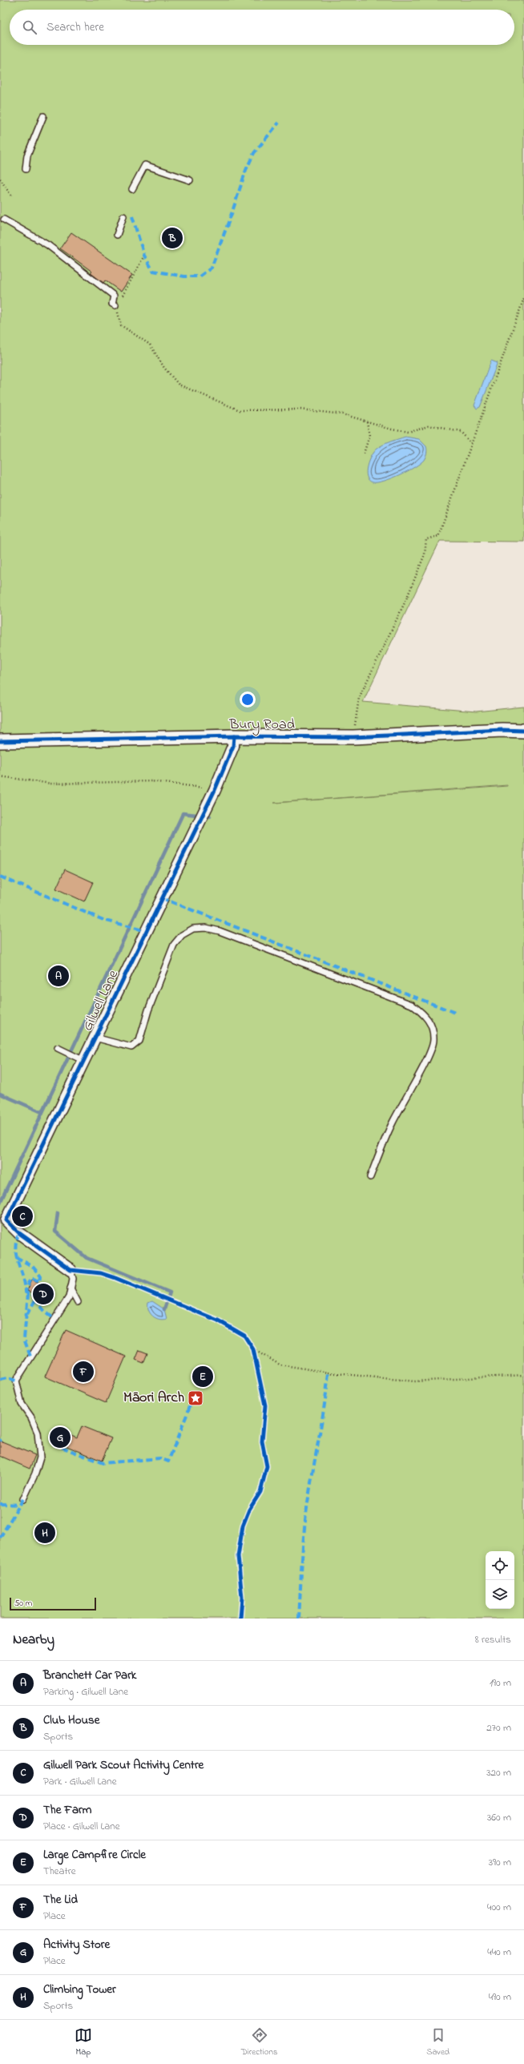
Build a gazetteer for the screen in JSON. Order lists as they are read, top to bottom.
{
  "streets": {
    "street": ["Bury Road", "Gilwell Lane"]
  },
  "crossings": [
    ["Bury Road", "Gilwell Lane"]
  ],
  "places": {
    "place": ["Māori Arch"]
  },
  "scale_bar": "50 m",
  "page": {
    "search": "Search here",
    "pins": [
      "B",
      "A",
      "C",
      "D",
      "F",
      "E",
      "G",
      "H"
    ],
    "scale": "50 m",
    "heading": ["Nearby", "8 results"],
    "list": [
      {
        "mark": "A",
        "name": "Branchett Car Park",
        "note": "Parking · Gilwell Lane",
        "value": "190 m"
      },
      {
        "mark": "B",
        "name": "Club House",
        "note": "Sports",
        "value": "270 m"
      },
      {
        "mark": "C",
        "name": "Gilwell Park Scout Activity Centre",
        "note": "Park · Gilwell Lane",
        "value": "320 m"
      },
      {
        "mark": "D",
        "name": "The Farm",
        "note": "Place · Gilwell Lane",
        "value": "360 m"
      },
      {
        "mark": "E",
        "name": "Large Campfire Circle",
        "note": "Theatre",
        "value": "390 m"
      },
      {
        "mark": "F",
        "name": "The Lid",
        "note": "Place",
        "value": "400 m"
      },
      {
        "mark": "G",
        "name": "Activity Store",
        "note": "Place",
        "value": "440 m"
      },
      {
        "mark": "H",
        "name": "Climbing Tower",
        "note": "Sports",
        "value": "490 m"
      }
    ],
    "nav": ["Map", "Directions", "Saved"]
  }
}
